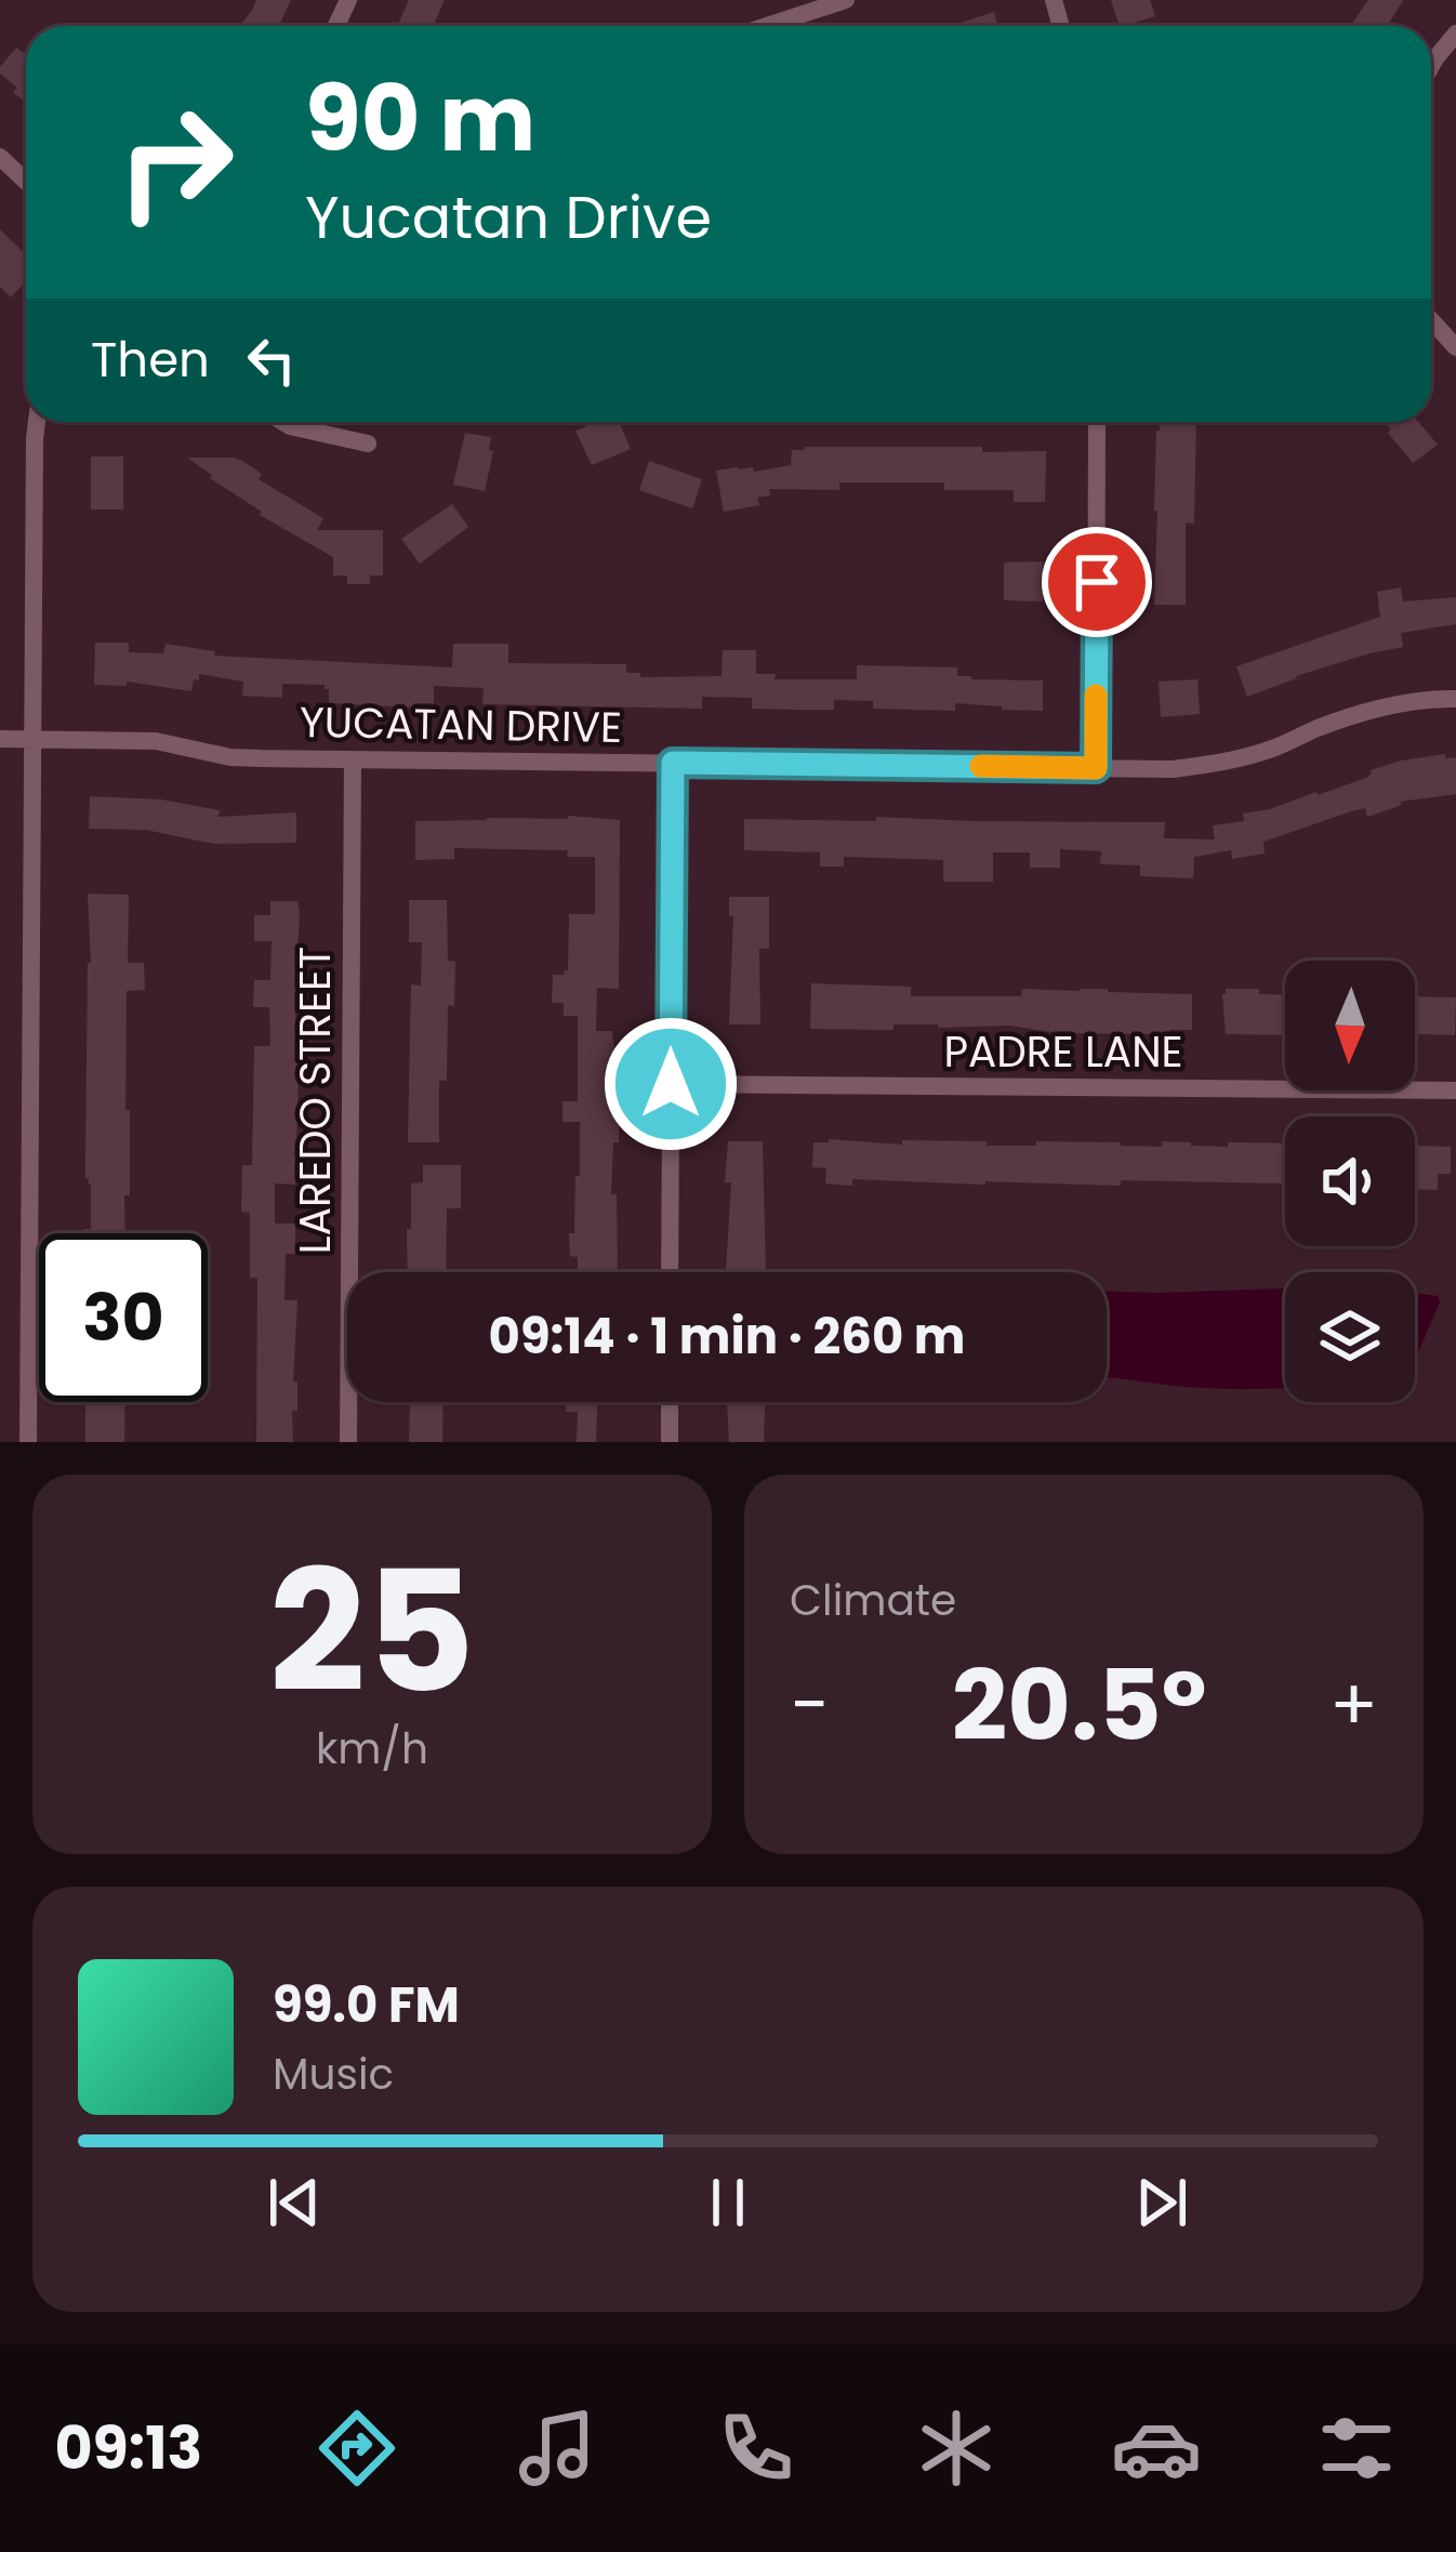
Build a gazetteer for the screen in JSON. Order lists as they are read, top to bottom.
{
  "streets": {
    "street": ["YUCATAN DRIVE", "PADRE LANE", "LAREDO STREET"]
  },
  "crossings": [
    ["YUCATAN DRIVE", "LAREDO STREET"]
  ],
  "north": "bottom",
  "page": {
    "turn": ["90 m", "Yucatan Drive"],
    "then": "Then",
    "limit": "30",
    "trip": "09:14 · 1 min · 260 m",
    "tile": [
      ["25", "km/h"],
      "Climate"
    ],
    "heat": ["−", "20.5°", "+"],
    "song": ["99.0 FM", "Music"],
    "tabs": "09:13"
  }
}
